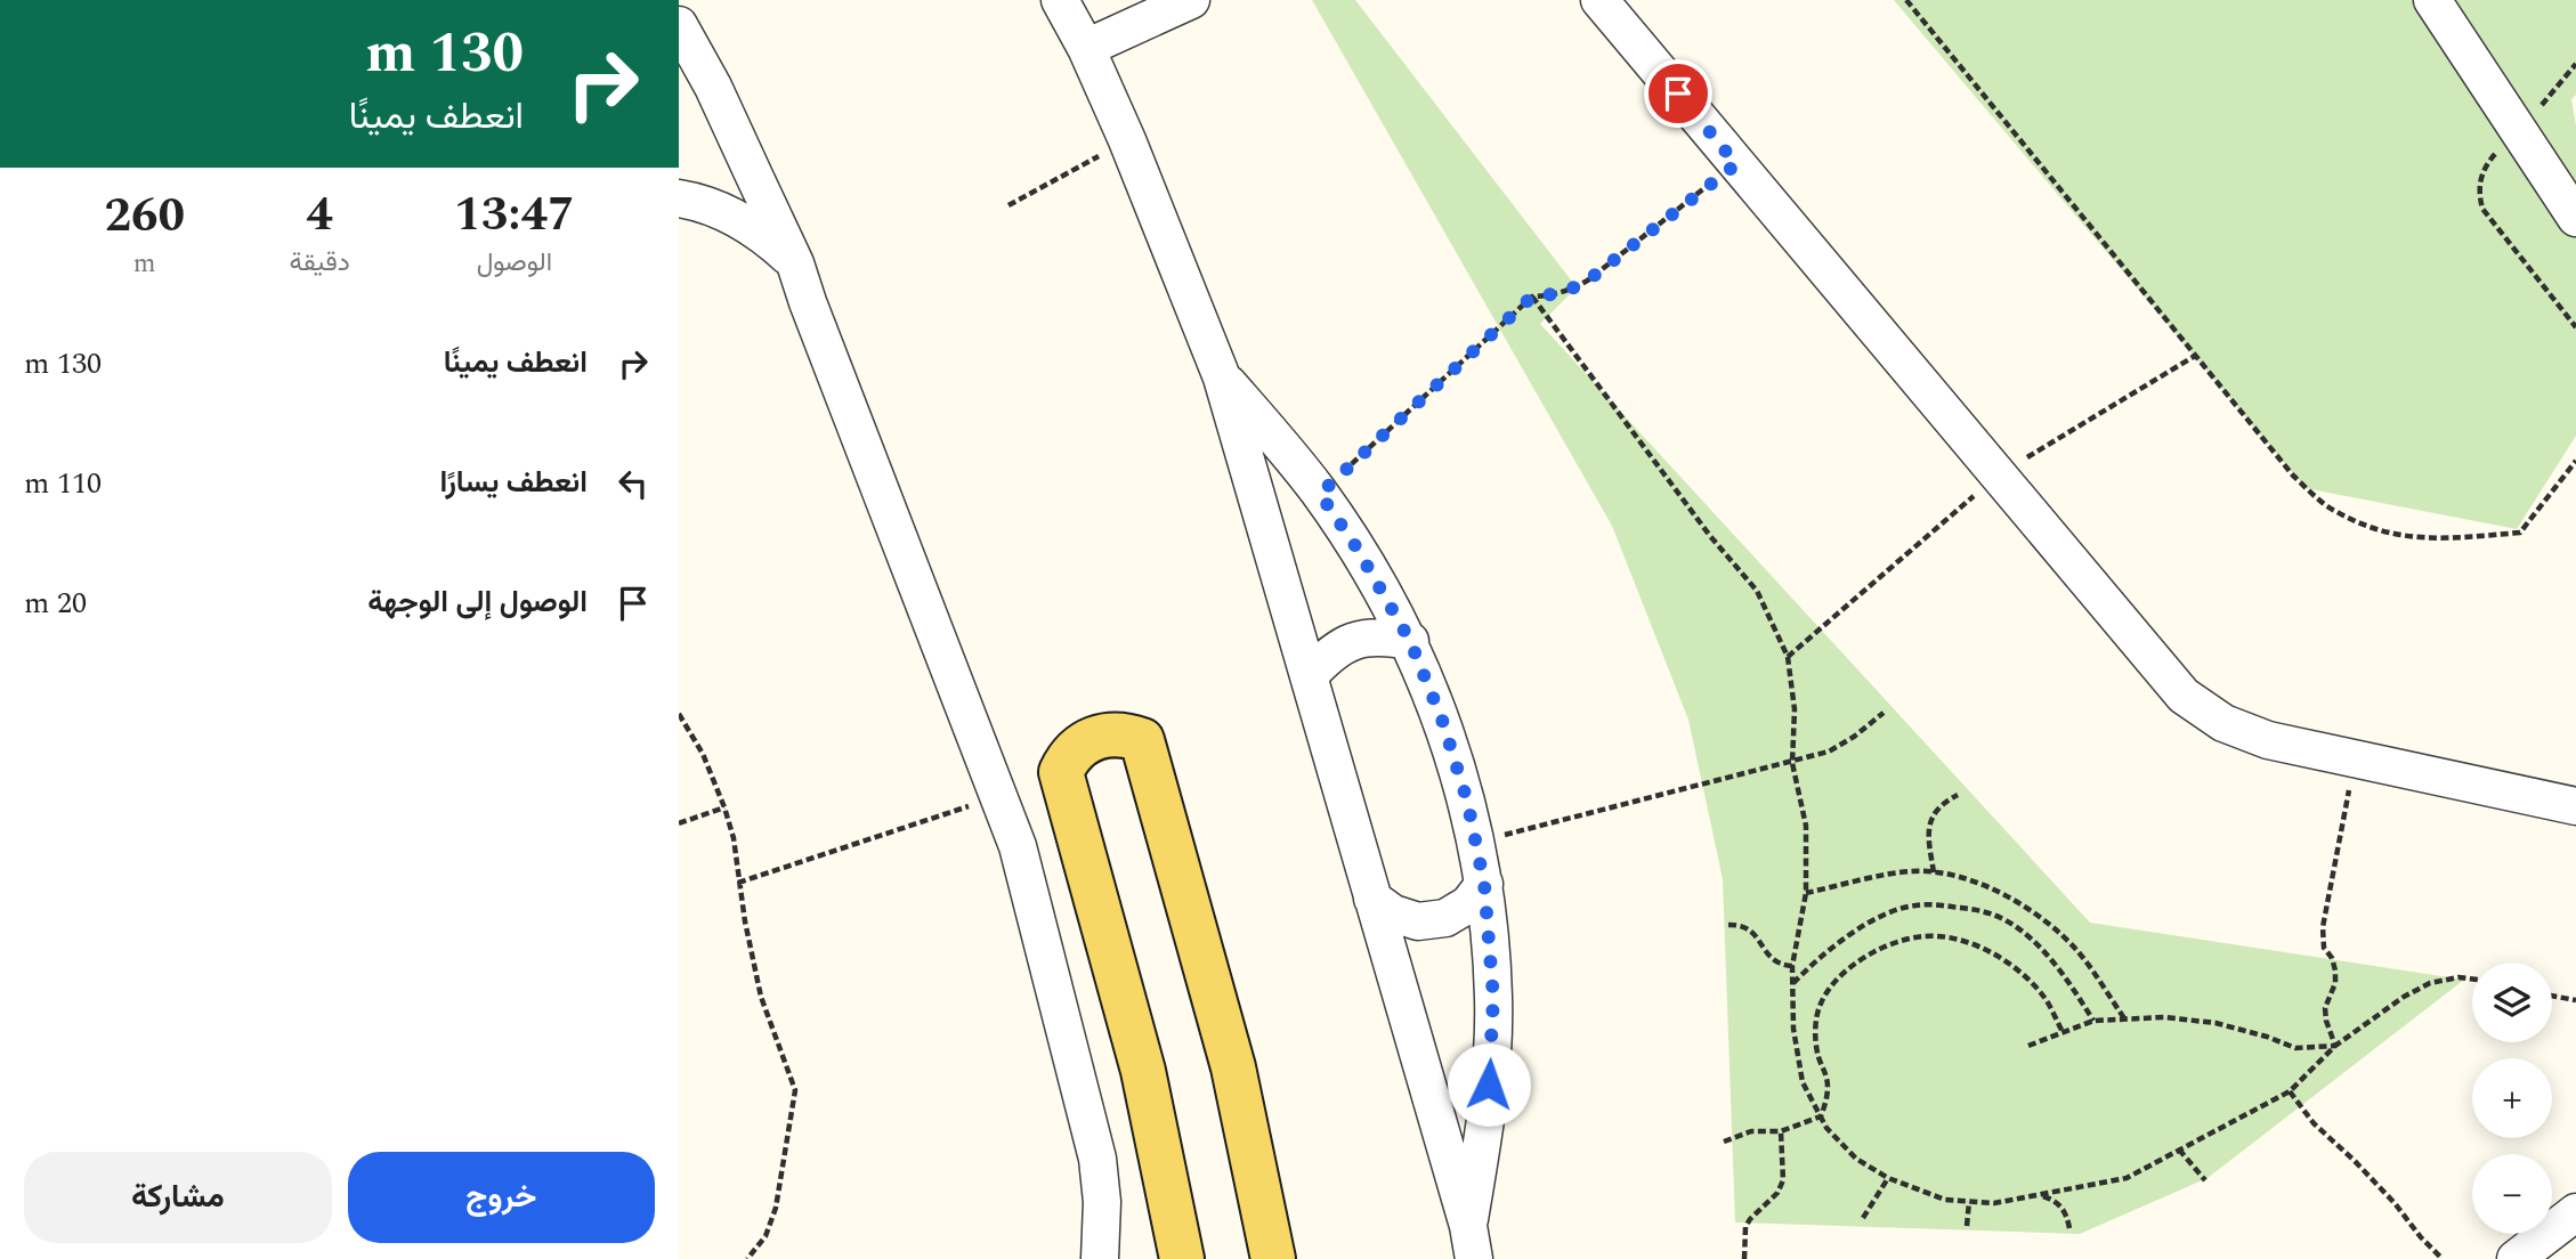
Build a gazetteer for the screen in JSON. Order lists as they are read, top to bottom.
{
  "page": {
    "turn": ["130 m", "انعطف يمينًا"],
    "eta": [
      "13:47",
      "الوصول",
      "4",
      "دقيقة",
      "260",
      "m"
    ],
    "list": [
      {
        "name": "انعطف يمينًا",
        "value": "130 m"
      },
      {
        "name": "انعطف يسارًا",
        "value": "110 m"
      },
      {
        "name": "الوصول إلى الوجهة",
        "value": "20 m"
      }
    ],
    "map_buttons": ["+", "−"],
    "buttons": ["خروج", "مشاركة"]
  }
}
